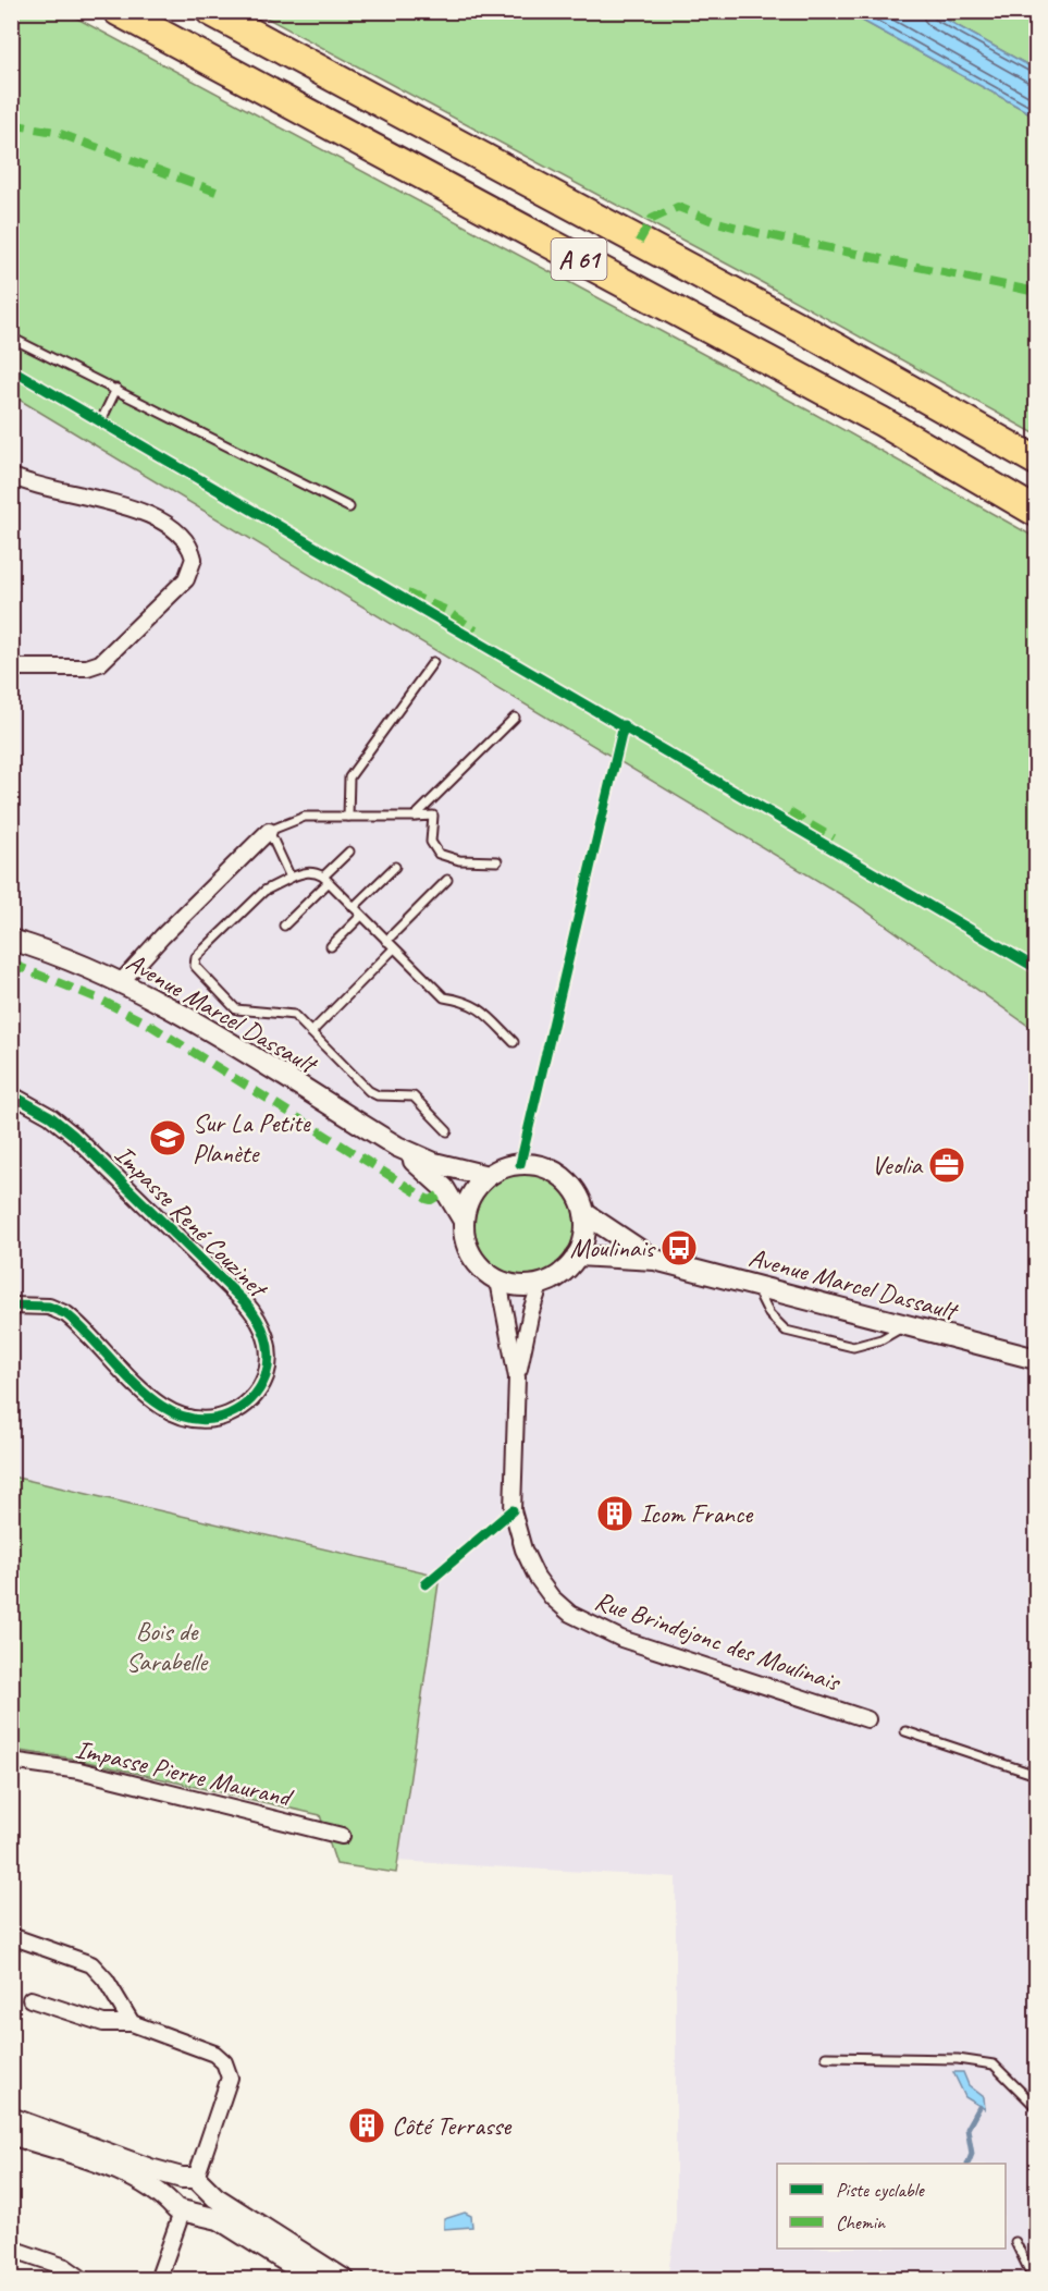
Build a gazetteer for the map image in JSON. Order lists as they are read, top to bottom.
{
  "streets": {
    "highway": ["A 61"],
    "street": [
      "Avenue Marcel Dassault",
      "Impasse René Couzinet",
      "Rue Brindejonc des Moulinais",
      "Impasse Pierre Maurand"
    ]
  },
  "crossings": [
    ["Avenue Marcel Dassault", "Rue Brindejonc des Moulinais"]
  ],
  "parks": ["Bois de Sarabelle"],
  "places": {
    "school or university": ["Sur La Petite Planète"],
    "office": ["Veolia"],
    "bus stop": ["Moulinais"],
    "building": ["Icom France", "Côté Terrasse"]
  },
  "legend": ["Piste cyclable", "Chemin"]
}
